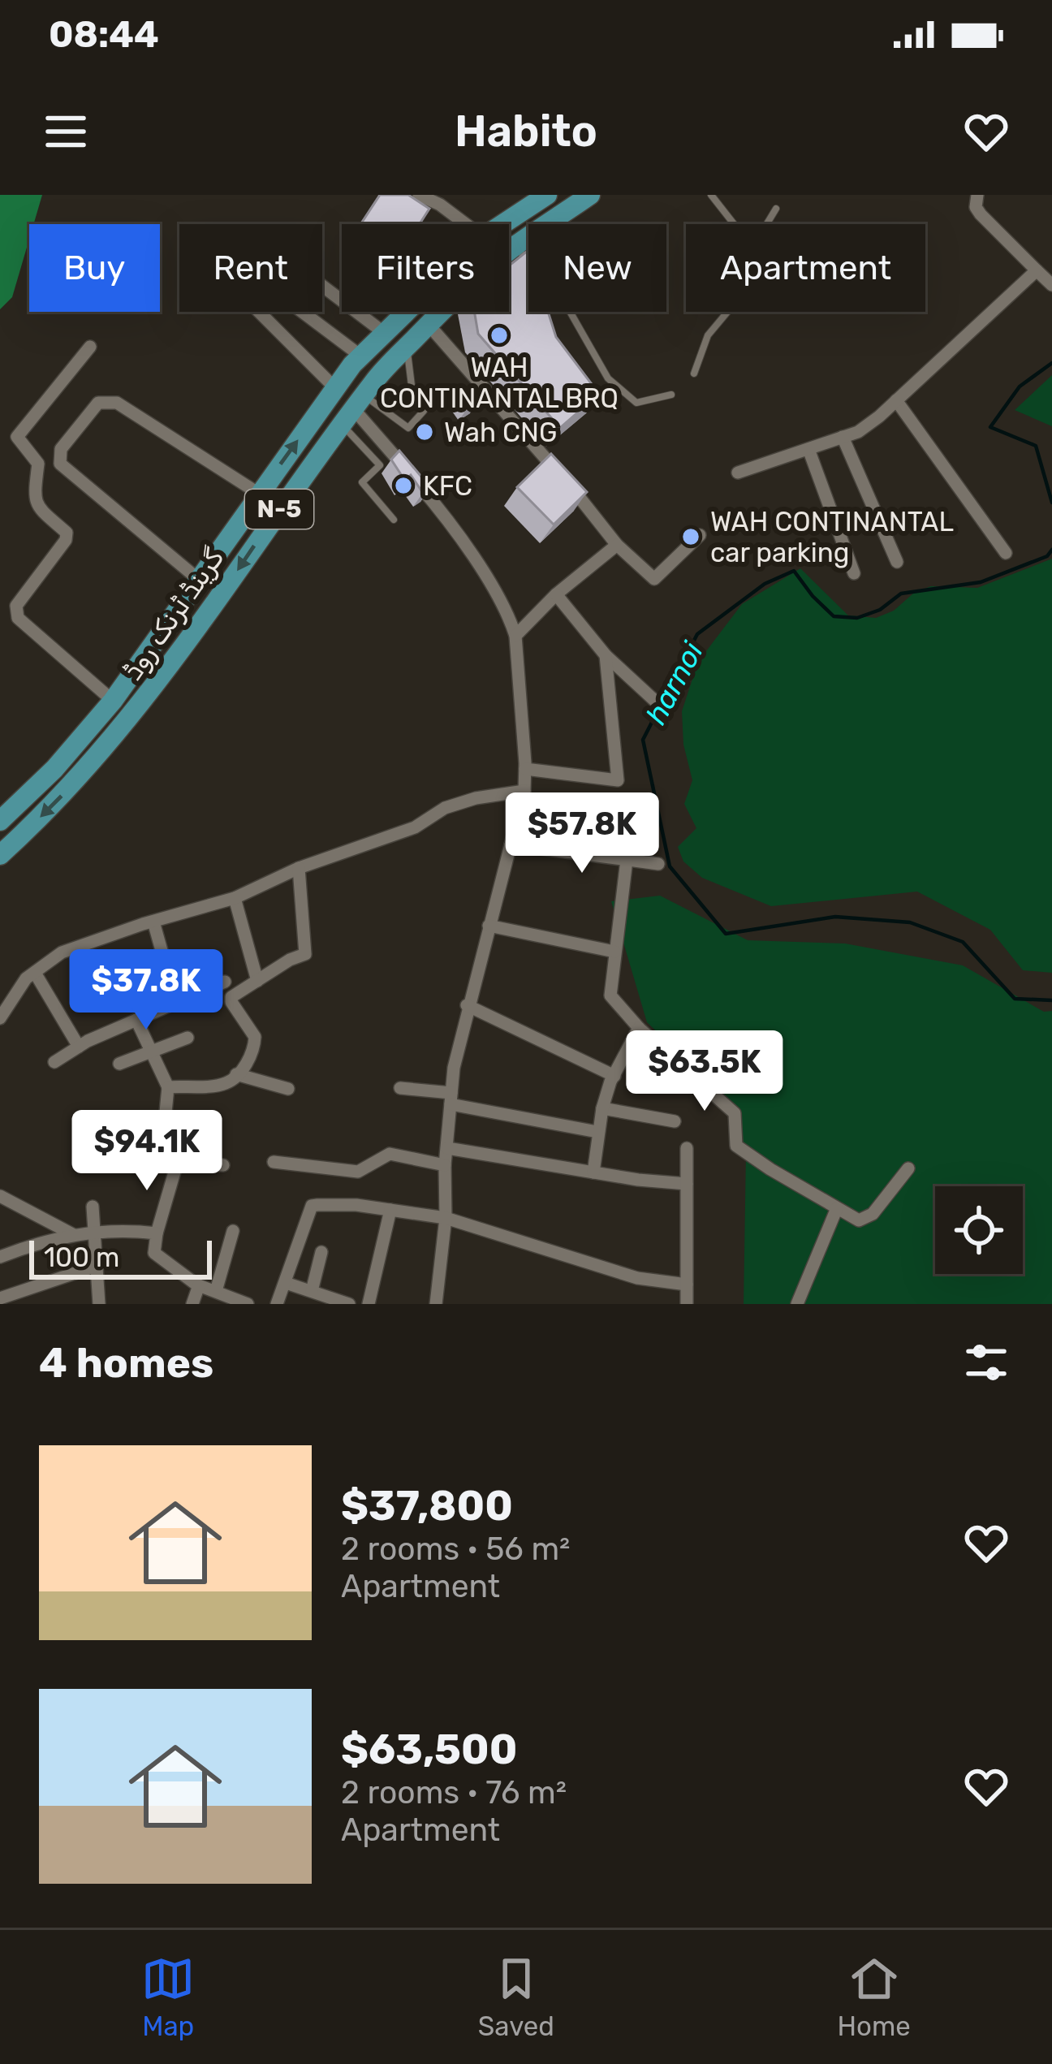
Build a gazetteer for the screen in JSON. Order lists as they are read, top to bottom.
{
  "streets": {
    "highway": ["N-5", "گرینڈ ٹرنک روڈ"]
  },
  "water": ["harnoi"],
  "places": [
    "WAH CONTINANTAL BRQ",
    "Wah CNG",
    "KFC",
    "WAH CONTINANTAL car parking"
  ],
  "scale_bar": "100 m",
  "page": {
    "status": "08:44",
    "header": "Habito",
    "chip": [
      "Buy",
      "Rent",
      "Filters",
      "New",
      "Apartment"
    ],
    "price": [
      "$57.8K",
      "$37.8K",
      "$63.5K",
      "$94.1K"
    ],
    "scale": "100 m",
    "heading": "4 homes",
    "list": [
      {
        "name": "$37,800",
        "note": "2 rooms · 56 m² · Apartment"
      },
      {
        "name": "$63,500",
        "note": "2 rooms · 76 m² · Apartment"
      }
    ],
    "tabs": ["Map", "Saved", "Home"]
  }
}
